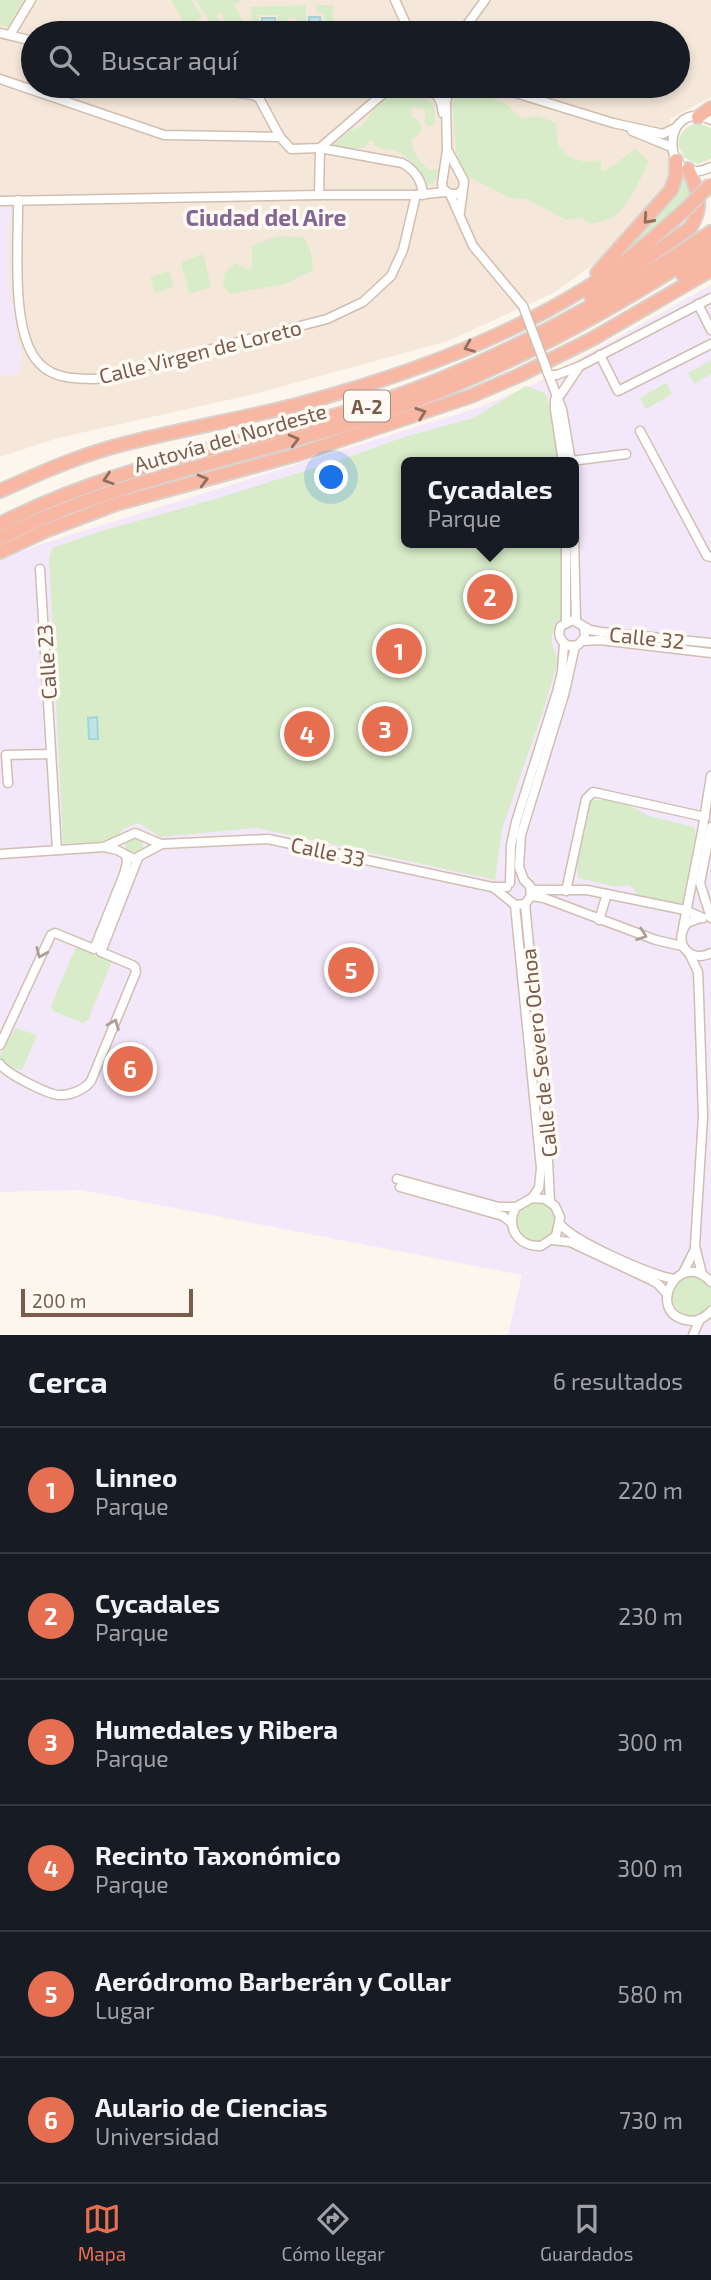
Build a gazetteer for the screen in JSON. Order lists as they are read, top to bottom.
{
  "streets": {
    "highway": ["A-2", "Autovía del Nordeste"],
    "street": [
      "Calle Virgen de Loreto",
      "Calle 32",
      "Calle 23",
      "Calle 33",
      "Calle de Severo Ochoa"
    ]
  },
  "crossings": [
    ["A-2", "Autovía del Nordeste"],
    ["Calle 33", "Calle de Severo Ochoa"]
  ],
  "districts": ["Ciudad del Aire"],
  "scale_bar": "200 m",
  "page": {
    "search": "Buscar aquí",
    "popup": ["Cycadales", "Parque"],
    "pins": [
      "2",
      "1",
      "3",
      "4",
      "5",
      "6"
    ],
    "scale": "200 m",
    "heading": ["Cerca", "6 resultados"],
    "list": [
      {
        "mark": "1",
        "name": "Linneo",
        "note": "Parque",
        "value": "220 m"
      },
      {
        "mark": "2",
        "name": "Cycadales",
        "note": "Parque",
        "value": "230 m"
      },
      {
        "mark": "3",
        "name": "Humedales y Ribera",
        "note": "Parque",
        "value": "300 m"
      },
      {
        "mark": "4",
        "name": "Recinto Taxonómico",
        "note": "Parque",
        "value": "300 m"
      },
      {
        "mark": "5",
        "name": "Aeródromo Barberán y Collar",
        "note": "Lugar",
        "value": "580 m"
      },
      {
        "mark": "6",
        "name": "Aulario de Ciencias",
        "note": "Universidad",
        "value": "730 m"
      }
    ],
    "nav": ["Mapa", "Cómo llegar", "Guardados"]
  }
}
